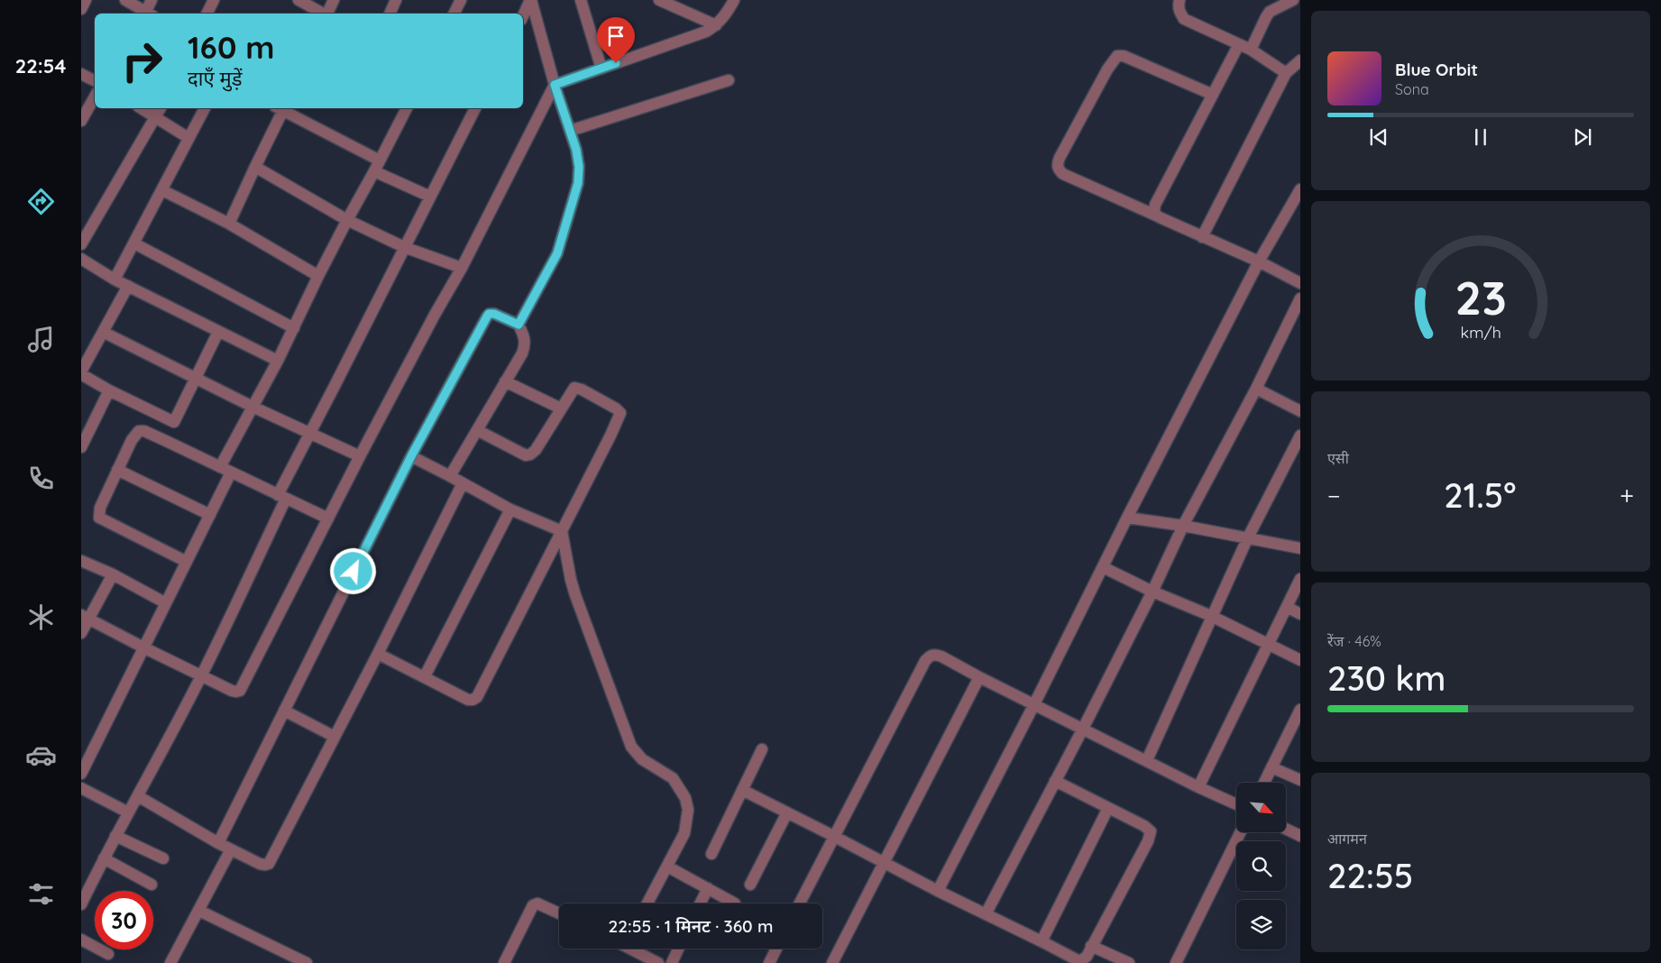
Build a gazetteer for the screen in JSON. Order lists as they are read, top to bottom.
{
  "north": "bottom right",
  "page": {
    "tabs": "22:54",
    "turn": ["160 m", "दाएँ मुड़ें"],
    "song": ["Blue Orbit", "Sona"],
    "tile": [
      "एसी",
      ["रेंज · 46%", "230 km"],
      ["आगमन", "22:55"]
    ],
    "heat": ["−", "21.5°", "+"],
    "limit": "30",
    "trip": "22:55 · 1 मिनट · 360 m",
    "gauge": ["23", "km/h"]
  }
}
